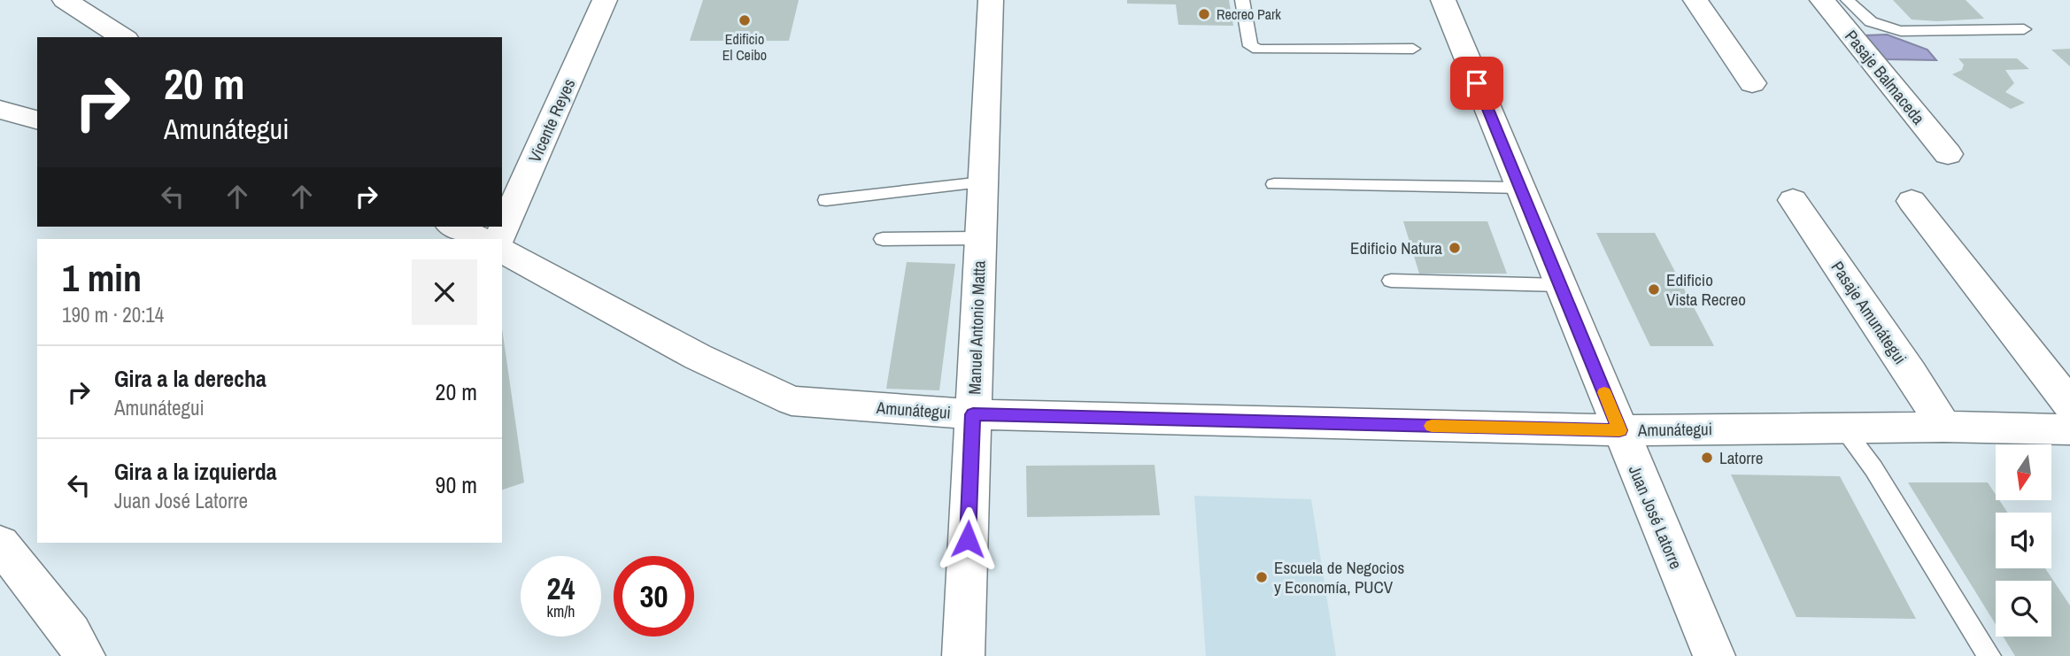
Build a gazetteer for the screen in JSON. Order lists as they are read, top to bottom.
{
  "streets": {
    "street": [
      "Pasaje Balmaceda",
      "Vicente Reyes",
      "Pasaje Amunátegui",
      "Manuel Antonio Matta",
      "Amunátegui",
      "Juan José Latorre"
    ]
  },
  "crossings": [
    ["Pasaje Amunátegui", "Amunátegui"],
    ["Manuel Antonio Matta", "Amunátegui"],
    ["Amunátegui", "Juan José Latorre"]
  ],
  "places": [
    "Recreo Park",
    "Edificio El Ceibo",
    "Edificio Natura",
    "Edificio Vista Recreo",
    "Latorre",
    "Escuela de Negocios y Economía, PUCV"
  ],
  "north": "bottom",
  "page": {
    "turn": ["20 m", "Amunátegui"],
    "heading": ["1 min", "190 m · 20:14"],
    "list": [
      {
        "name": "Gira a la derecha",
        "note": "Amunátegui",
        "value": "20 m"
      },
      {
        "name": "Gira a la izquierda",
        "note": "Juan José Latorre",
        "value": "90 m"
      }
    ],
    "speed": "24 km/h",
    "limit": "30"
  }
}
